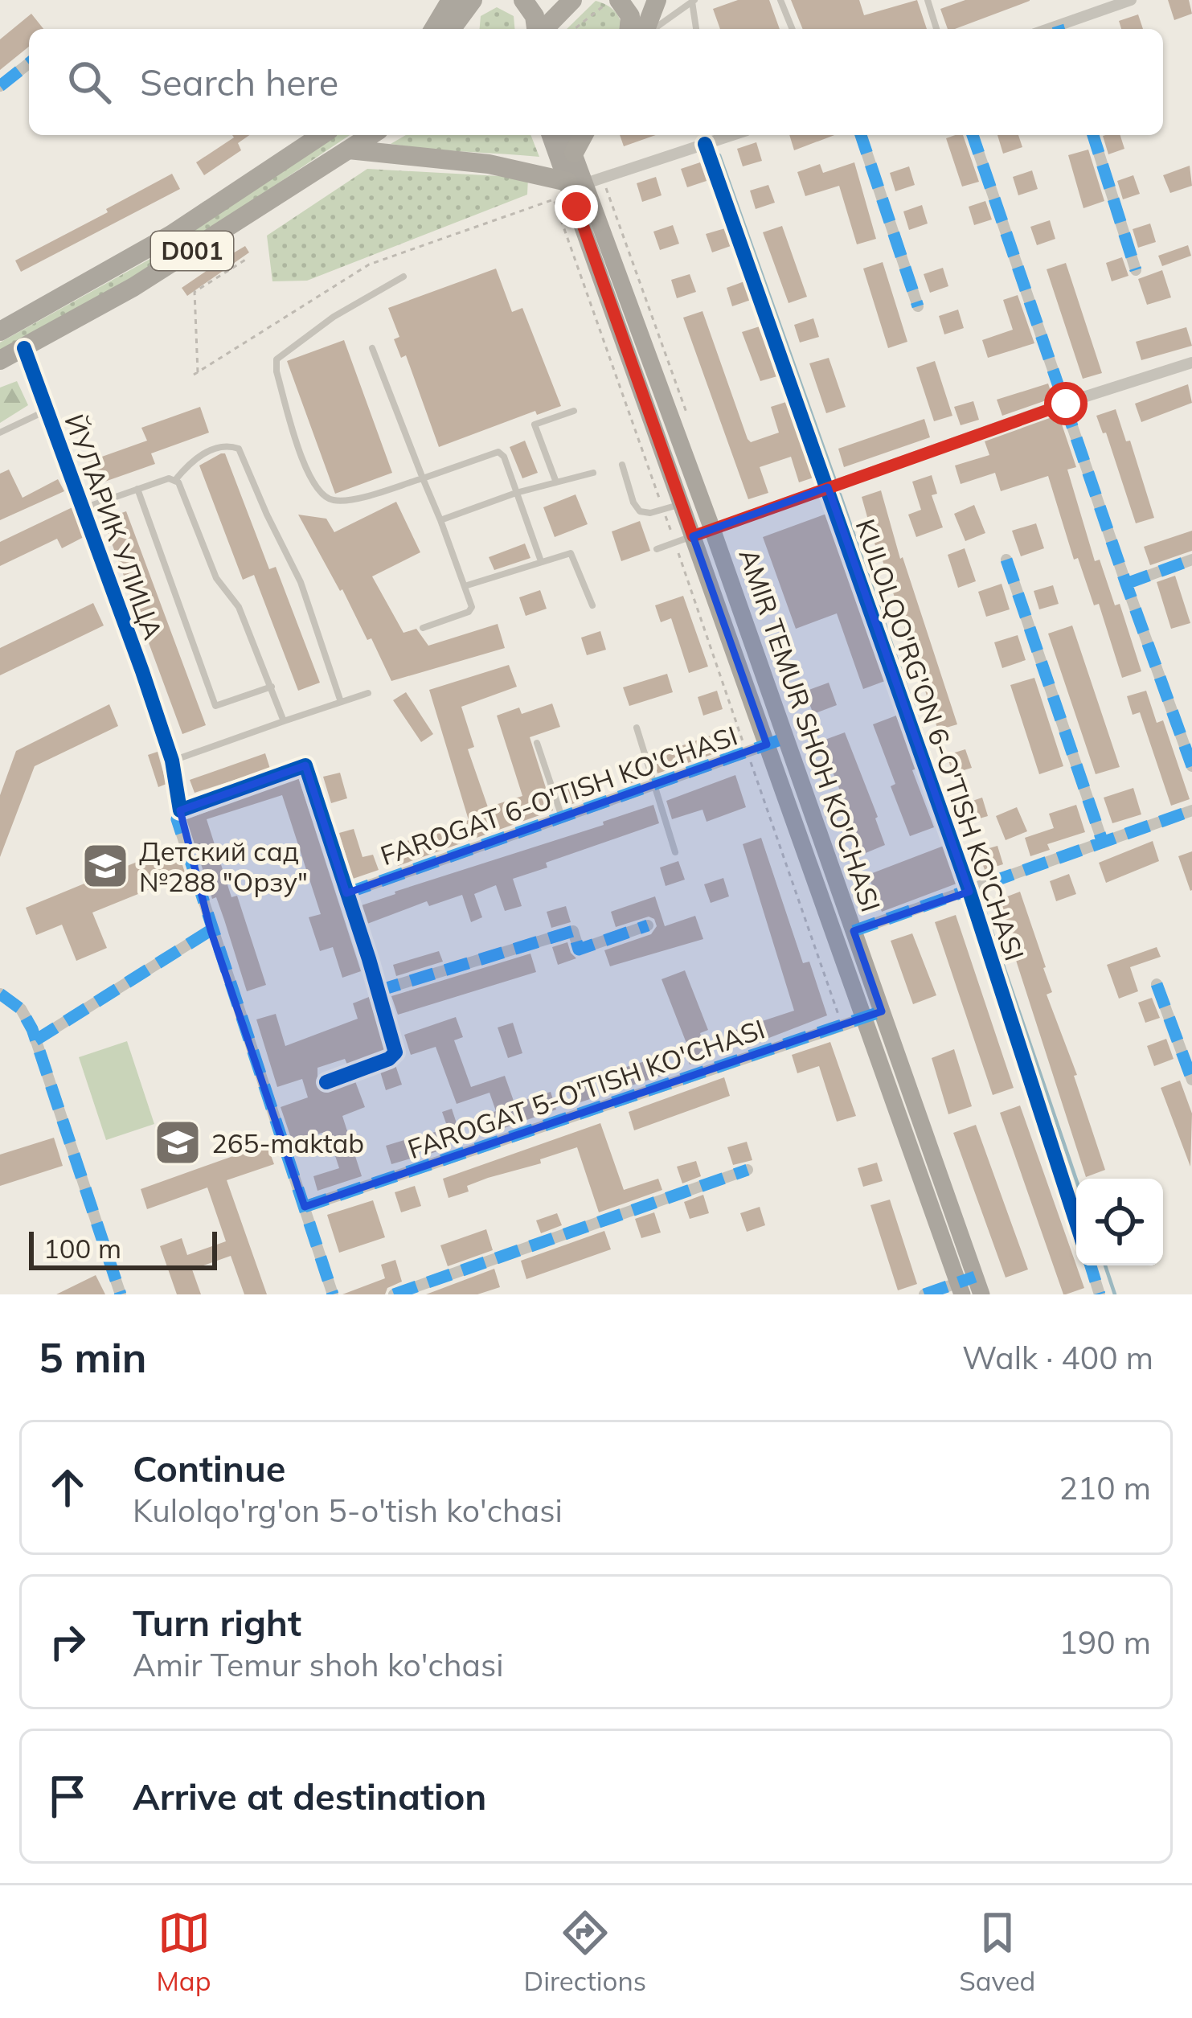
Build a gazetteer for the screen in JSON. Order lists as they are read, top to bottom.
{
  "streets": {
    "highway": ["D001"],
    "main road": ["AMIR TEMUR SHOH KO'CHASI"],
    "street": [
      "ЙУЛАРИК УЛИЦА",
      "KULOLQO'RG'ON 6-O'TISH KO'CHASI",
      "FAROGAT 6-O'TISH KO'CHASI",
      "FAROGAT 5-O'TISH KO'CHASI"
    ]
  },
  "crossings": [
    ["D001", "ЙУЛАРИК УЛИЦА"],
    ["AMIR TEMUR SHOH KO'CHASI", "FAROGAT 6-O'TISH KO'CHASI"],
    ["AMIR TEMUR SHOH KO'CHASI", "FAROGAT 5-O'TISH KO'CHASI"]
  ],
  "places": {
    "school or university": ["Детский сад №288 \"Орзу\"", "265-maktab"]
  },
  "scale_bar": "100 m",
  "page": {
    "search": "Search here",
    "scale": "100 m",
    "heading": ["5 min", "Walk · 400 m"],
    "list": [
      ["Continue", "Kulolqo'rg'on 5-o'tish ko'chasi", "210 m"],
      ["Turn right", "Amir Temur shoh ko'chasi", "190 m"],
      "Arrive at destination"
    ],
    "nav": ["Map", "Directions", "Saved"]
  }
}
